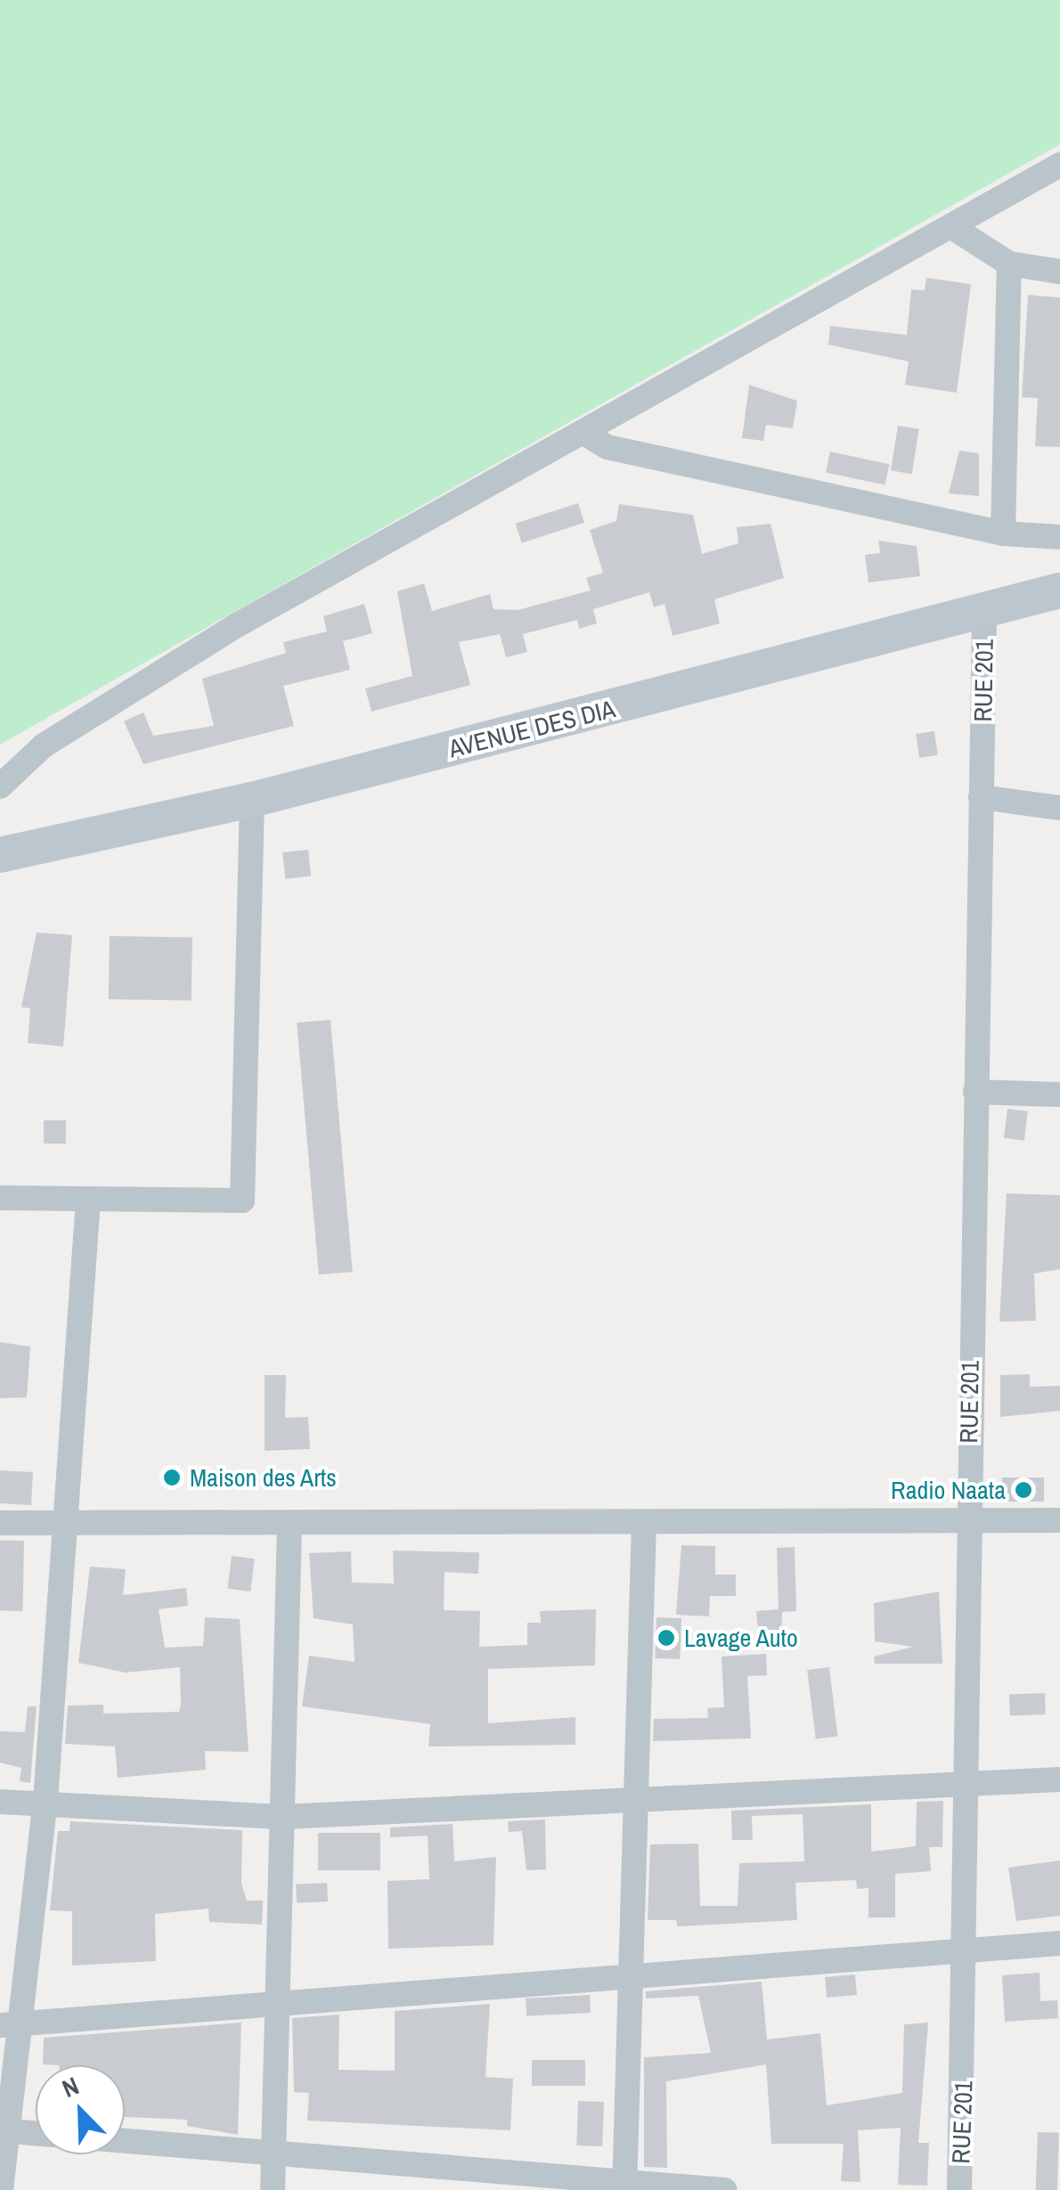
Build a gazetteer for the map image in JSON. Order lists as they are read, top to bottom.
{
  "streets": {
    "street": ["RUE 201", "AVENUE DES DIA"]
  },
  "crossings": [
    ["RUE 201", "AVENUE DES DIA"]
  ],
  "places": ["Maison des Arts", "Radio Naata", "Lavage Auto"],
  "north": "top left"
}
